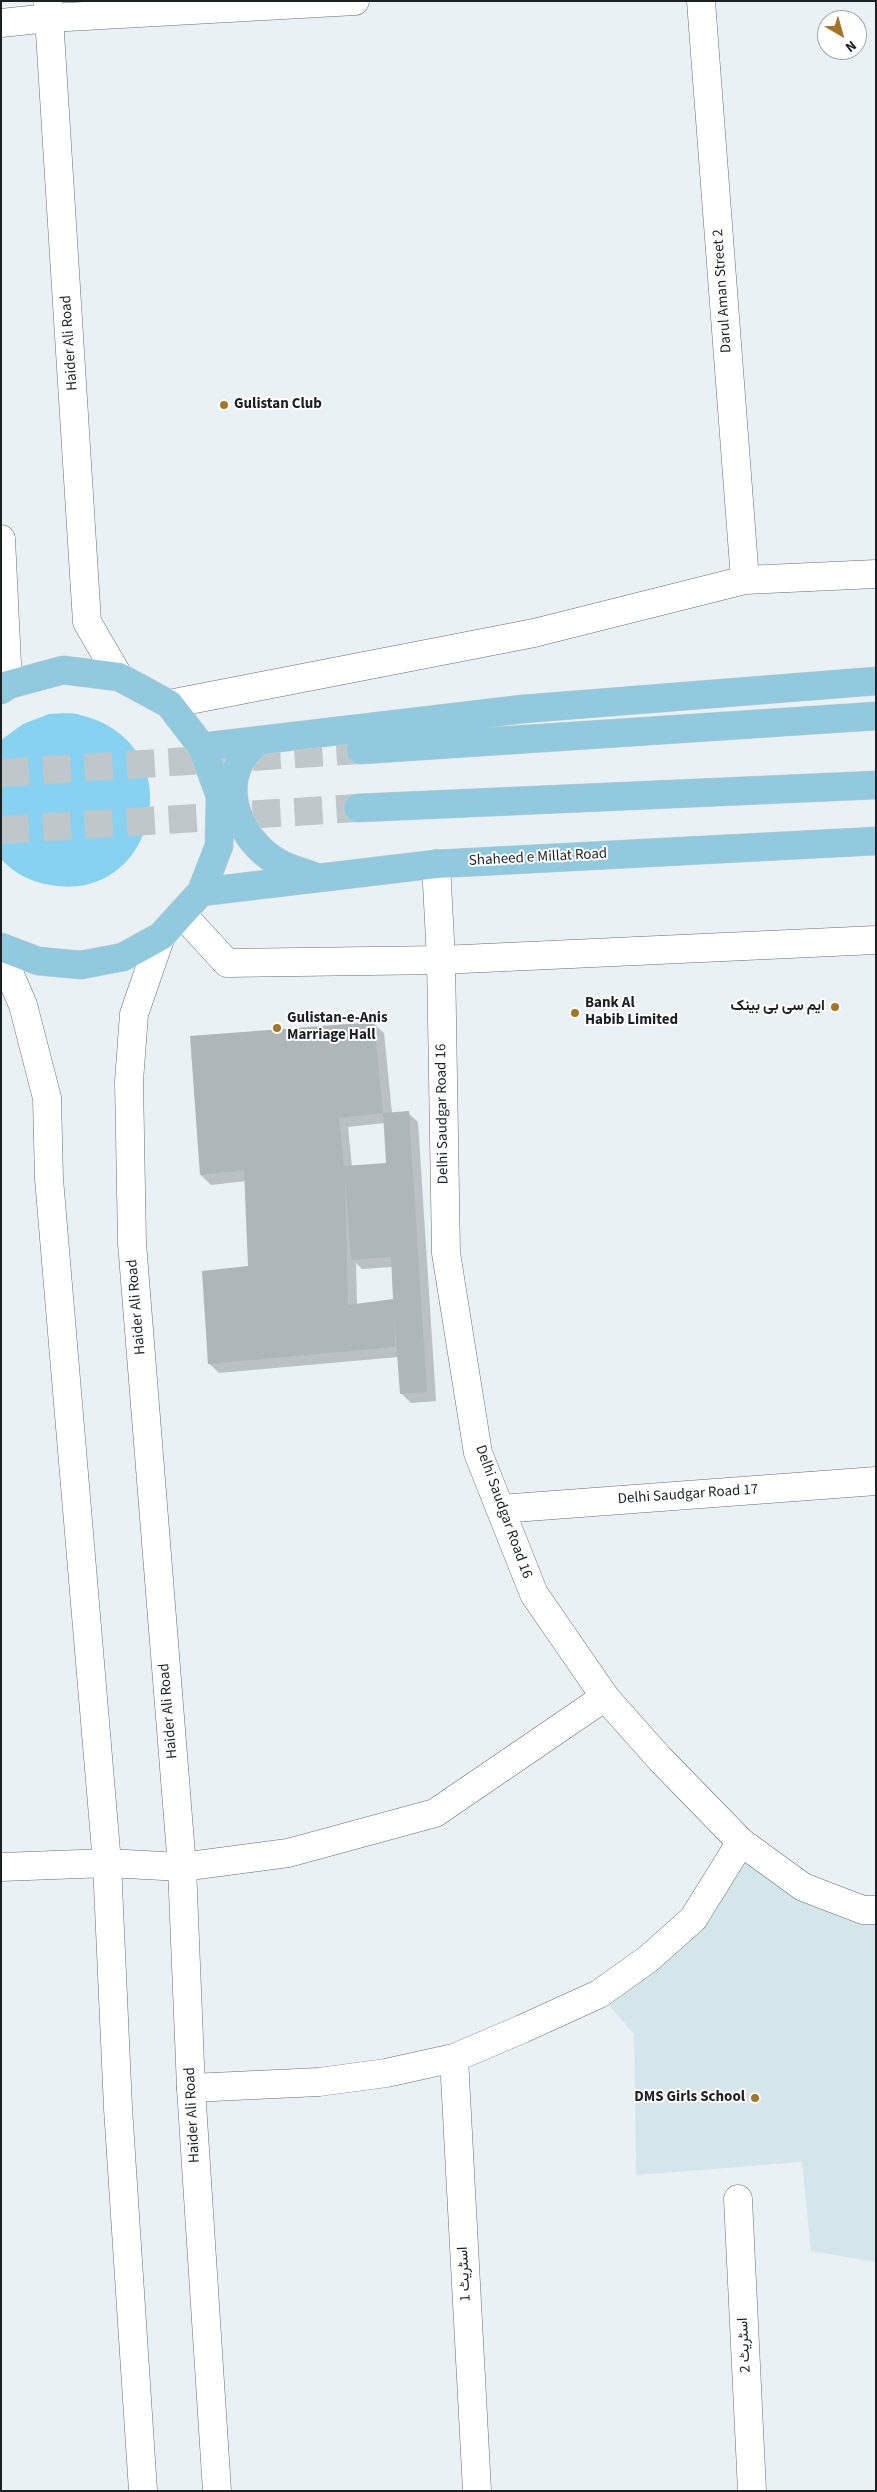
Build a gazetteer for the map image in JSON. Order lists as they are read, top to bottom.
{
  "streets": {
    "main road": ["Shaheed e Millat Road"],
    "street": [
      "Darul Aman Street 2",
      "Haider Ali Road",
      "Delhi Saudgar Road 16",
      "Delhi Saudgar Road 17",
      "اسٹریٹ 1",
      "اسٹریٹ 2"
    ]
  },
  "crossings": [
    ["Shaheed e Millat Road", "Delhi Saudgar Road 16"],
    ["Delhi Saudgar Road 16", "Delhi Saudgar Road 17"]
  ],
  "places": [
    "Gulistan Club",
    "ایم سی بی بینک",
    "Bank Al Habib Limited",
    "Gulistan-e-Anis Marriage Hall",
    "DMS Girls School"
  ],
  "north": "bottom right"
}
